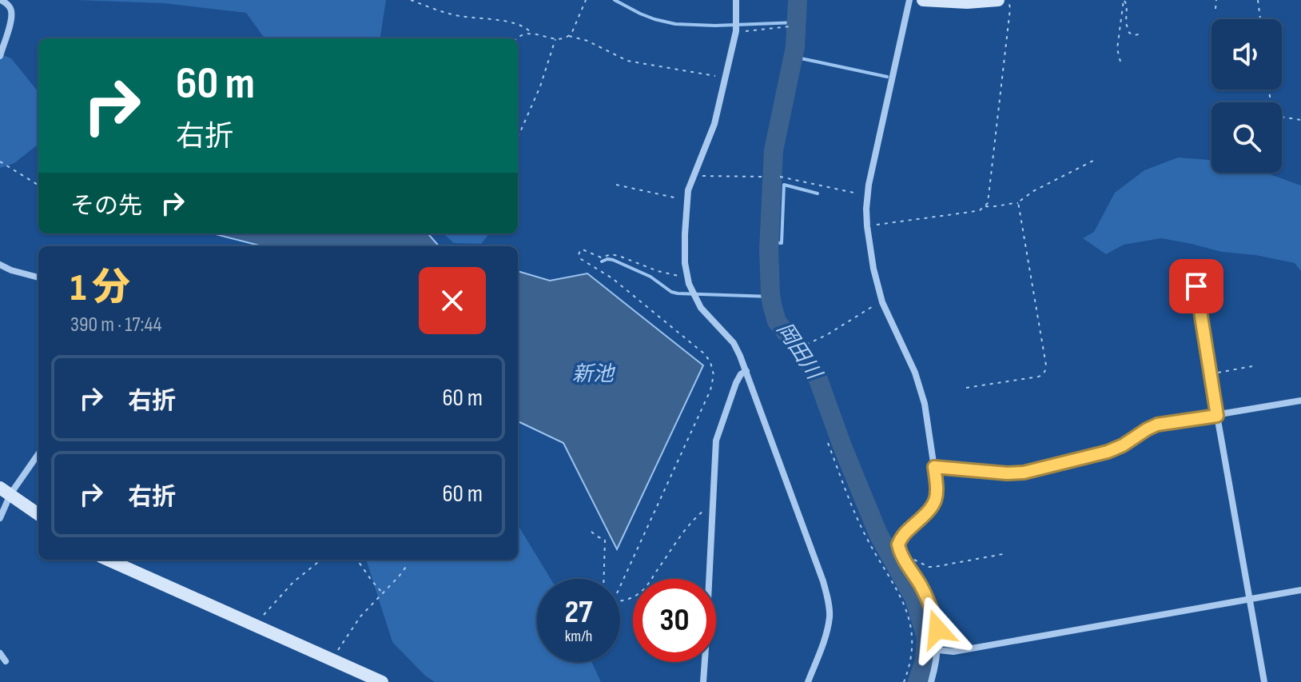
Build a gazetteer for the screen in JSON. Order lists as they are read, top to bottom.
{
  "water": ["岡田川", "新池"],
  "page": {
    "turn": ["60 m", "右折"],
    "then": "その先",
    "heading": ["1 分", "390 m · 17:44"],
    "list": [
      {
        "name": "右折",
        "value": "60 m"
      },
      {
        "name": "右折",
        "value": "60 m"
      }
    ],
    "speed": "27 km/h",
    "limit": "30"
  }
}
